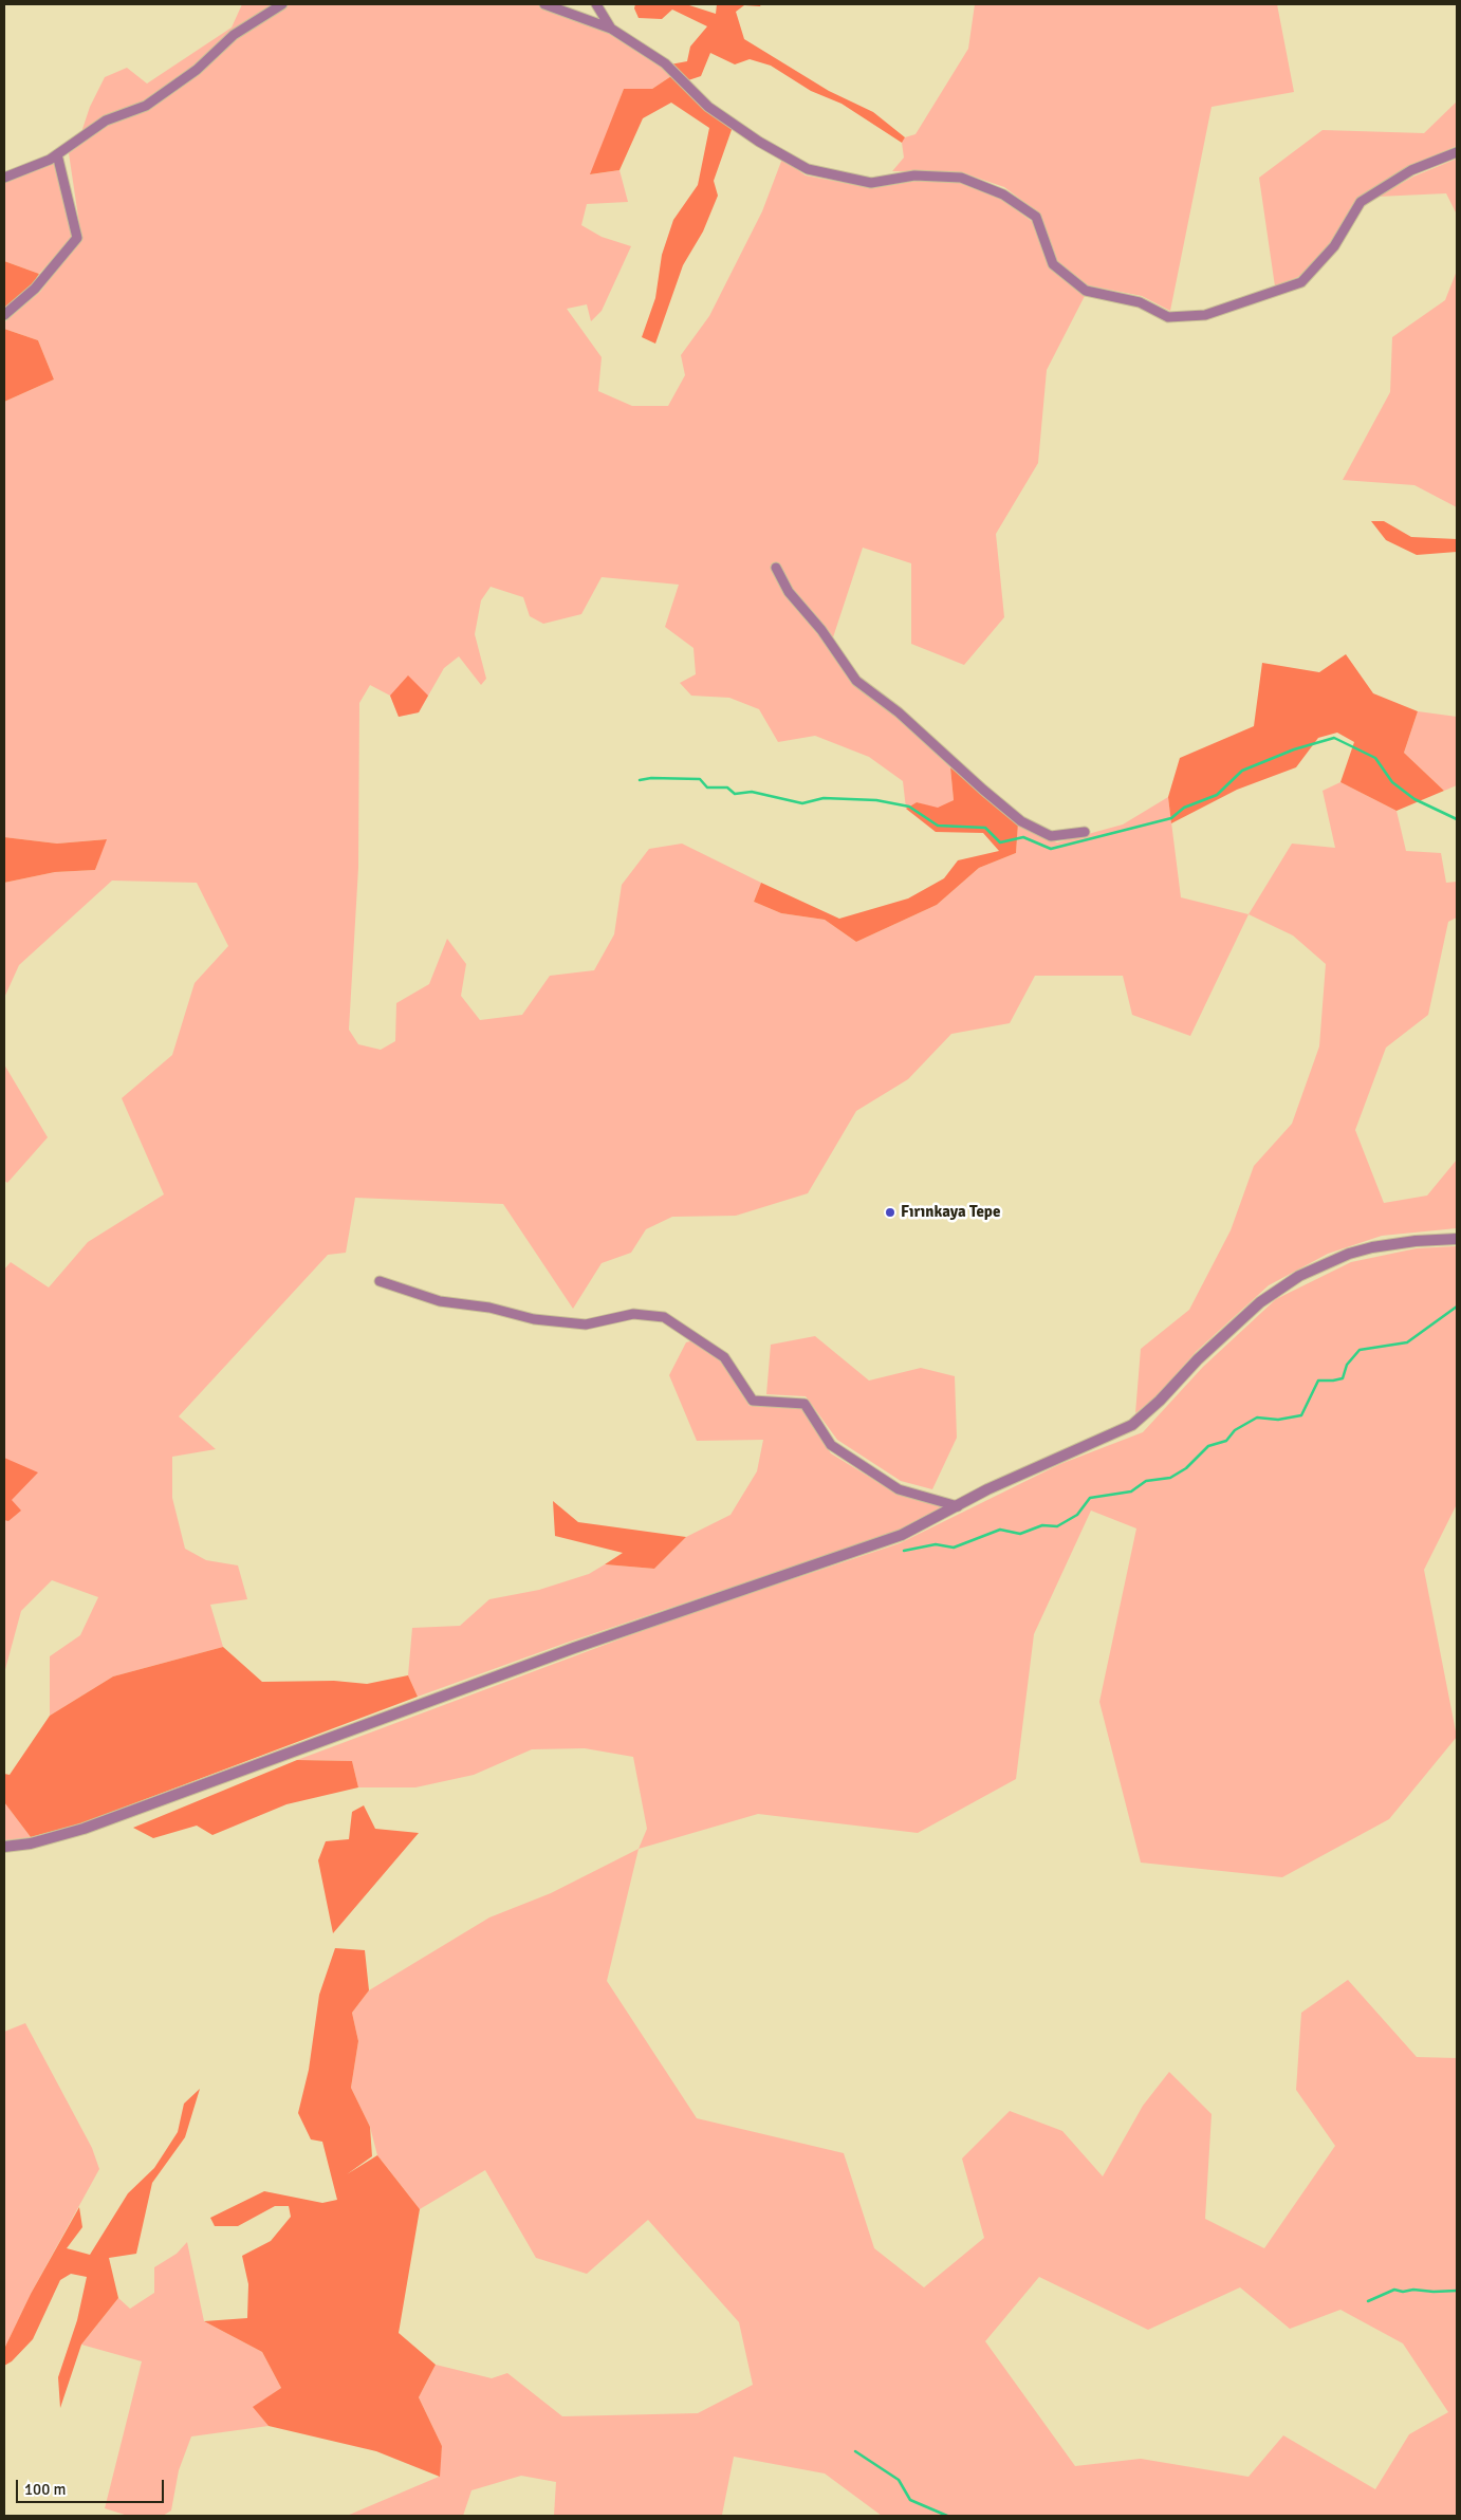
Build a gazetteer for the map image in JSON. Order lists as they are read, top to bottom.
{
  "places": ["Fırınkaya Tepe"],
  "scale_bar": "100 m"
}
